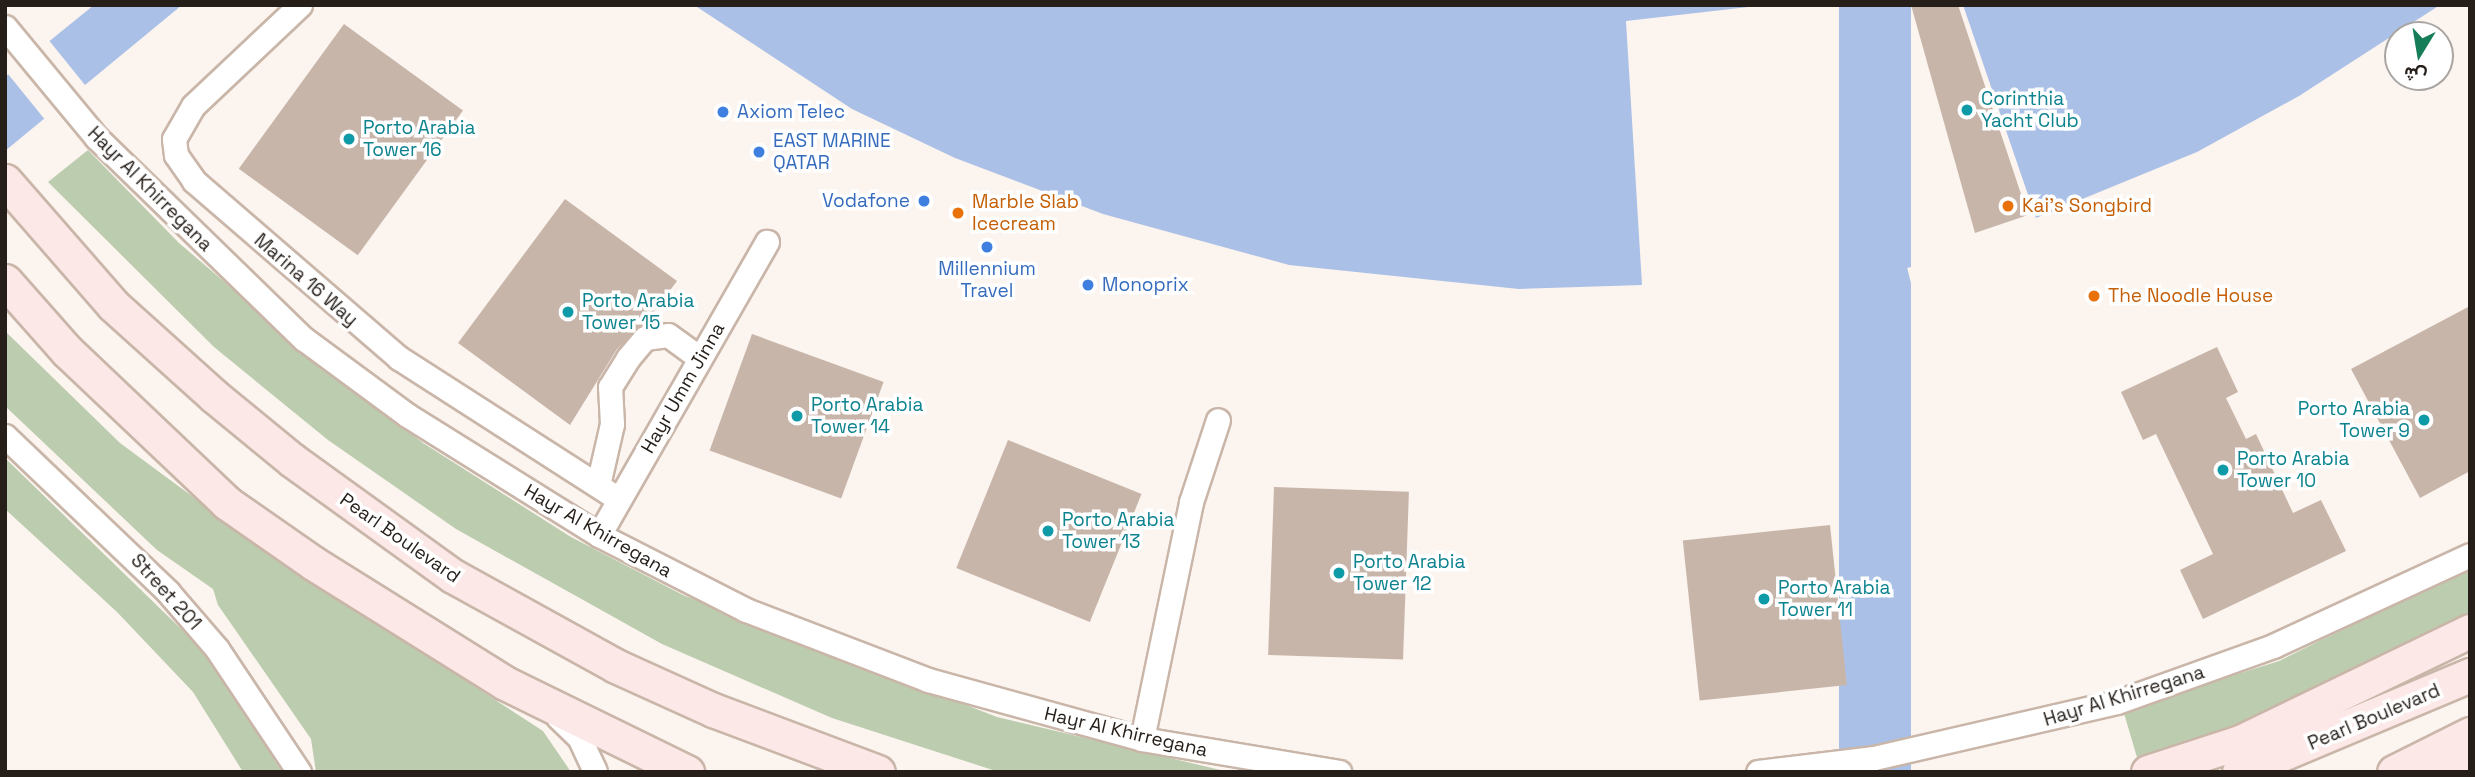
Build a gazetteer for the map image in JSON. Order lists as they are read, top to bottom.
{
  "streets": {
    "main road": ["Pearl Boulevard"],
    "street": [
      "Hayr Al Khirregana",
      "Marina 16 Way",
      "Hayr Umm Jinna",
      "Street 201"
    ]
  },
  "crossings": [
    ["Hayr Al Khirregana", "Hayr Umm Jinna"],
    ["Marina 16 Way", "Hayr Umm Jinna"]
  ],
  "places": [
    "Corinthia Yacht Club",
    "Axiom Telec",
    "Porto Arabia Tower 16",
    "EAST MARINE QATAR",
    "Vodafone",
    "Kai's Songbird",
    "Marble Slab Icecream",
    "Millennium Travel",
    "Monoprix",
    "The Noodle House",
    "Porto Arabia Tower 15",
    "Porto Arabia Tower 14",
    "Porto Arabia Tower 9",
    "Porto Arabia Tower 10",
    "Porto Arabia Tower 13",
    "Porto Arabia Tower 12",
    "Porto Arabia Tower 11"
  ],
  "north": "bottom"
}
